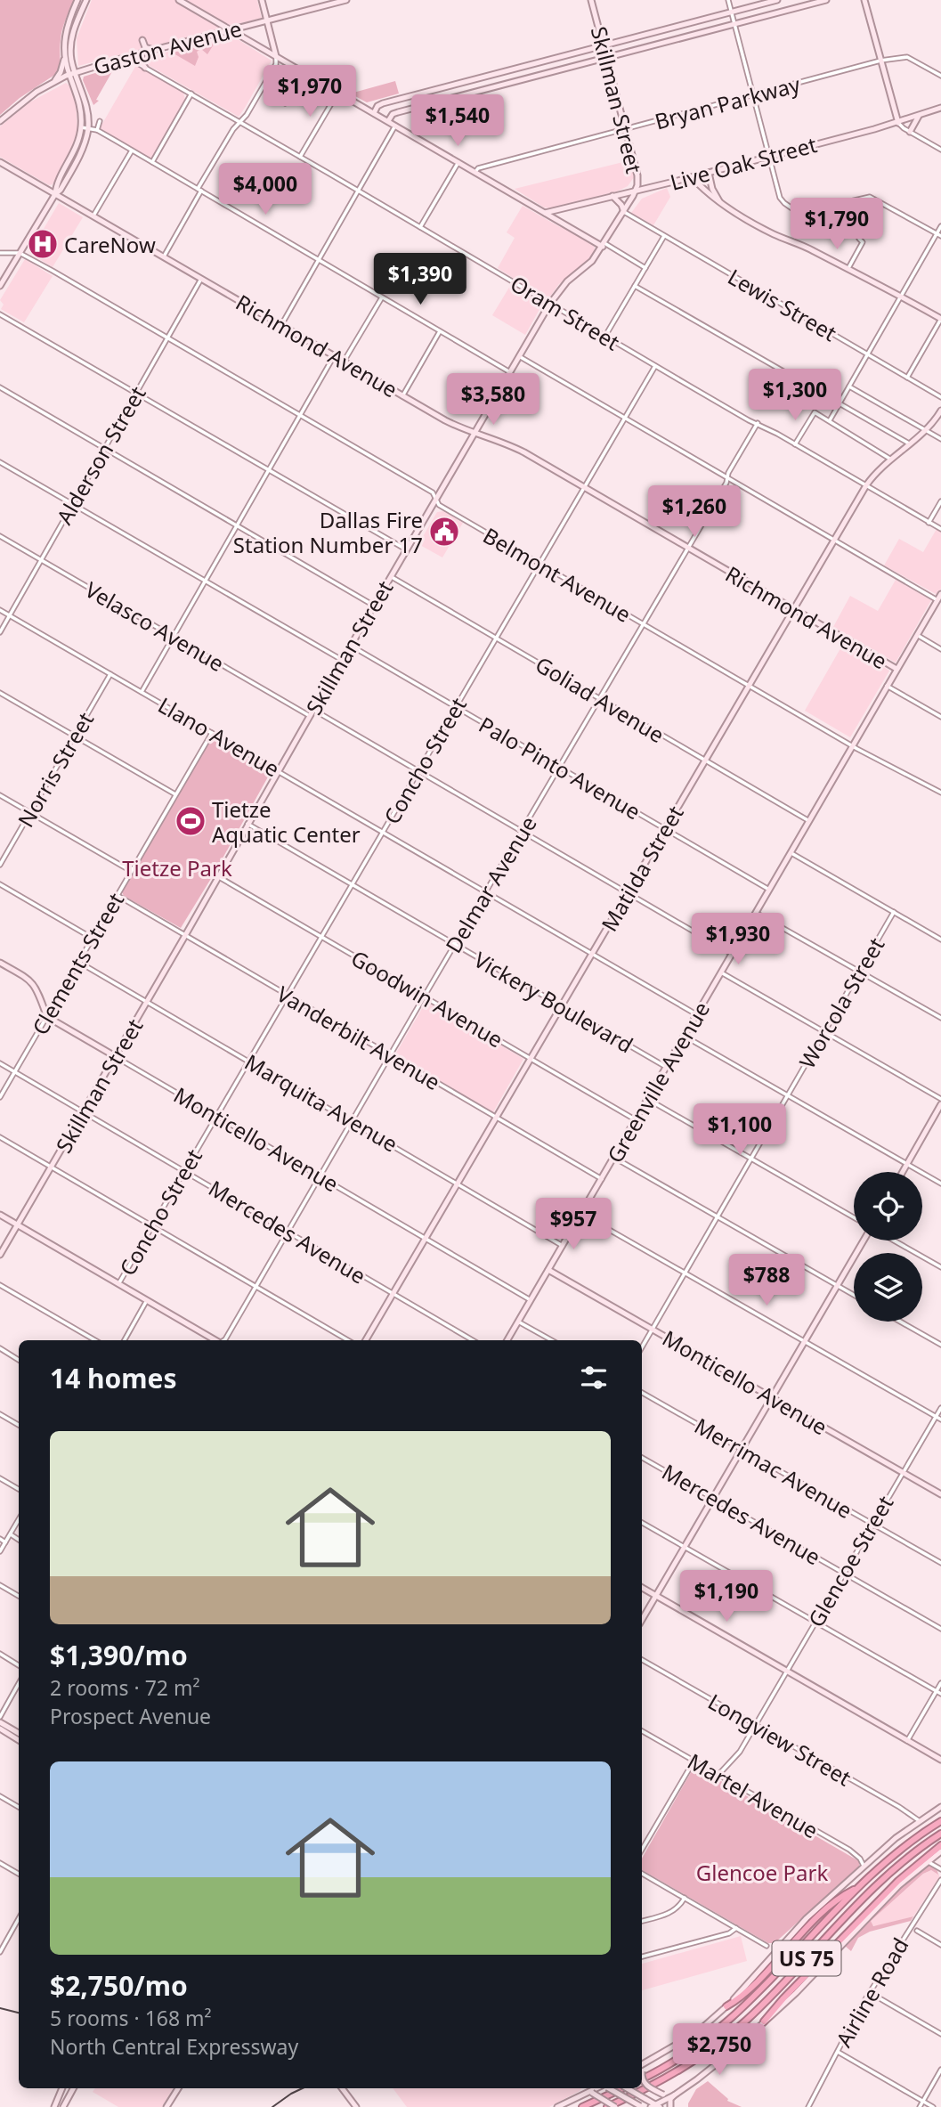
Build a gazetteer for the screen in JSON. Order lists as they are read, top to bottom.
{
  "streets": {
    "highway": ["US 75"],
    "street": [
      "Gaston Avenue",
      "Skillman Street",
      "Bryan Parkway",
      "Live Oak Street",
      "Lewis Street",
      "Oram Street",
      "Richmond Avenue",
      "Alderson Street",
      "Belmont Avenue",
      "Velasco Avenue",
      "Goliad Avenue",
      "Llano Avenue",
      "Concho Street",
      "Palo Pinto Avenue",
      "Norris Street",
      "Matilda Street",
      "Delmar Avenue",
      "Clements Street",
      "Goodwin Avenue",
      "Vickery Boulevard",
      "Worcola Street",
      "Vanderbilt Avenue",
      "Greenville Avenue",
      "Marquita Avenue",
      "Monticello Avenue",
      "Mercedes Avenue",
      "Merrimac Avenue",
      "Glencoe Street",
      "Longview Street",
      "Martel Avenue",
      "Airline Road"
    ]
  },
  "crossings": [
    ["Gaston Avenue", "Oram Street"],
    ["Skillman Street", "Bryan Parkway"],
    ["Skillman Street", "Live Oak Street"],
    ["Skillman Street", "Lewis Street"],
    ["Skillman Street", "Oram Street"],
    ["Skillman Street", "Richmond Avenue"],
    ["Skillman Street", "Belmont Avenue"],
    ["Skillman Street", "Velasco Avenue"],
    ["Skillman Street", "Goliad Avenue"],
    ["Skillman Street", "Llano Avenue"],
    ["Skillman Street", "Palo Pinto Avenue"],
    ["Skillman Street", "Goodwin Avenue"],
    ["Skillman Street", "Vickery Boulevard"],
    ["Skillman Street", "Vanderbilt Avenue"],
    ["Skillman Street", "Marquita Avenue"],
    ["Skillman Street", "Monticello Avenue"],
    ["Skillman Street", "Mercedes Avenue"],
    ["Oram Street", "Concho Street"],
    ["Oram Street", "Matilda Street"],
    ["Oram Street", "Delmar Avenue"],
    ["Richmond Avenue", "Alderson Street"],
    ["Richmond Avenue", "Concho Street"],
    ["Richmond Avenue", "Matilda Street"],
    ["Richmond Avenue", "Delmar Avenue"],
    ["Richmond Avenue", "Greenville Avenue"],
    ["Alderson Street", "Belmont Avenue"],
    ["Alderson Street", "Velasco Avenue"],
    ["Alderson Street", "Llano Avenue"],
    ["Belmont Avenue", "Concho Street"],
    ["Belmont Avenue", "Matilda Street"],
    ["Belmont Avenue", "Delmar Avenue"],
    ["Belmont Avenue", "Greenville Avenue"],
    ["Goliad Avenue", "Concho Street"],
    ["Goliad Avenue", "Matilda Street"],
    ["Goliad Avenue", "Delmar Avenue"],
    ["Goliad Avenue", "Greenville Avenue"],
    ["Llano Avenue", "Concho Street"],
    ["Llano Avenue", "Norris Street"],
    ["Llano Avenue", "Matilda Street"],
    ["Llano Avenue", "Delmar Avenue"],
    ["Llano Avenue", "Clements Street"],
    ["Llano Avenue", "Greenville Avenue"],
    ["Concho Street", "Palo Pinto Avenue"],
    ["Concho Street", "Goodwin Avenue"],
    ["Concho Street", "Vickery Boulevard"],
    ["Concho Street", "Vanderbilt Avenue"],
    ["Concho Street", "Marquita Avenue"],
    ["Concho Street", "Monticello Avenue"],
    ["Concho Street", "Mercedes Avenue"],
    ["Palo Pinto Avenue", "Matilda Street"],
    ["Palo Pinto Avenue", "Delmar Avenue"],
    ["Palo Pinto Avenue", "Greenville Avenue"],
    ["Matilda Street", "Goodwin Avenue"],
    ["Matilda Street", "Vickery Boulevard"],
    ["Matilda Street", "Vanderbilt Avenue"],
    ["Matilda Street", "Marquita Avenue"],
    ["Matilda Street", "Monticello Avenue"],
    ["Matilda Street", "Mercedes Avenue"],
    ["Delmar Avenue", "Goodwin Avenue"],
    ["Delmar Avenue", "Vickery Boulevard"],
    ["Delmar Avenue", "Vanderbilt Avenue"],
    ["Delmar Avenue", "Marquita Avenue"],
    ["Delmar Avenue", "Monticello Avenue"],
    ["Delmar Avenue", "Mercedes Avenue"],
    ["Clements Street", "Vanderbilt Avenue"],
    ["Clements Street", "Marquita Avenue"],
    ["Clements Street", "Monticello Avenue"],
    ["Clements Street", "Mercedes Avenue"],
    ["Goodwin Avenue", "Greenville Avenue"],
    ["Vickery Boulevard", "Greenville Avenue"],
    ["Worcola Street", "Monticello Avenue"],
    ["Vanderbilt Avenue", "Greenville Avenue"],
    ["Greenville Avenue", "Marquita Avenue"],
    ["Greenville Avenue", "Monticello Avenue"],
    ["Monticello Avenue", "Glencoe Street"],
    ["Mercedes Avenue", "Glencoe Street"],
    ["Merrimac Avenue", "Glencoe Street"],
    ["Glencoe Street", "Longview Street"],
    ["Glencoe Street", "Martel Avenue"]
  ],
  "parks": ["Tietze Park", "Glencoe Park"],
  "places": {
    "hospital": ["CareNow"],
    "public building": ["Dallas Fire Station Number 17"],
    "sports": ["Tietze Aquatic Center"]
  },
  "page": {
    "price": [
      "$1,970",
      "$1,540",
      "$4,000",
      "$1,790",
      "$1,390",
      "$1,300",
      "$3,580",
      "$1,260",
      "$1,930",
      "$1,100",
      "$957",
      "$788",
      "$1,190",
      "$2,750"
    ],
    "heading": "14 homes",
    "list": [
      {
        "name": "$1,390/mo",
        "note": "2 rooms · 72 m² · Prospect Avenue"
      },
      {
        "name": "$2,750/mo",
        "note": "5 rooms · 168 m² · North Central Expressway"
      }
    ]
  }
}
